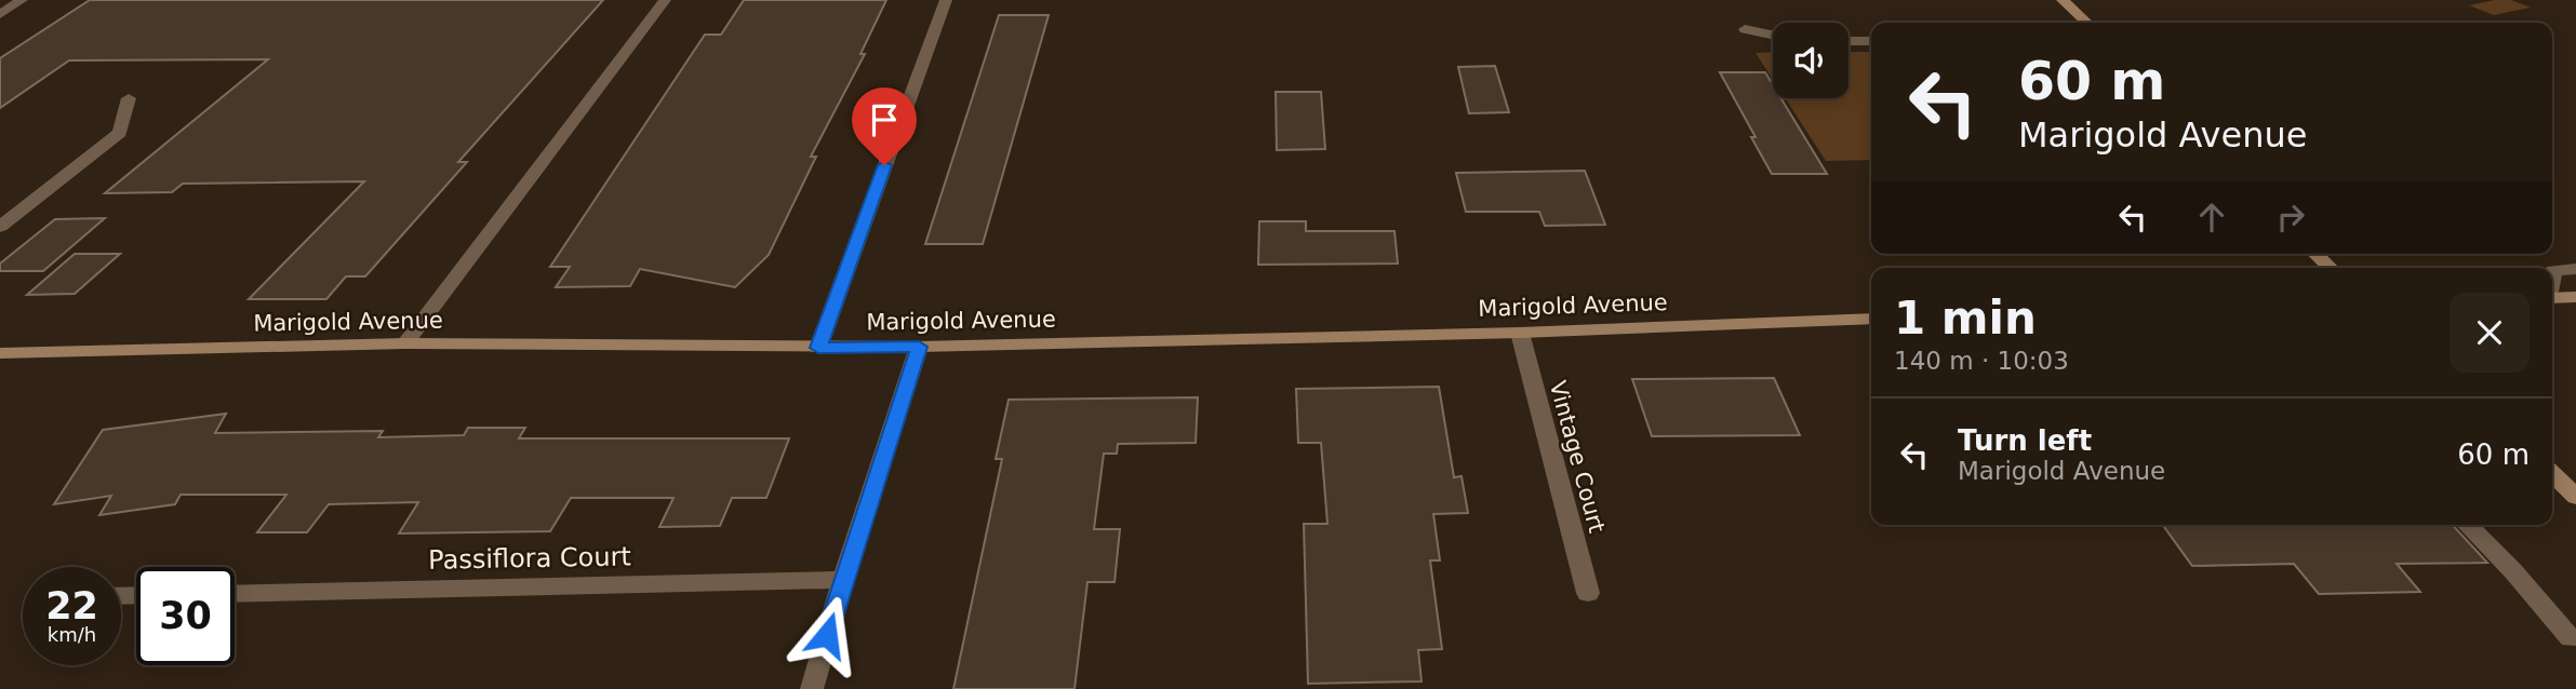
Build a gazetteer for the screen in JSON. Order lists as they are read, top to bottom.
{
  "streets": {
    "street": ["Marigold Avenue", "Vintage Court", "Passiflora Court"]
  },
  "crossings": [
    ["Marigold Avenue", "Vintage Court"]
  ],
  "page": {
    "turn": ["60 m", "Marigold Avenue"],
    "heading": ["1 min", "140 m · 10:03"],
    "list": [
      {
        "name": "Turn left",
        "note": "Marigold Avenue",
        "value": "60 m"
      }
    ],
    "speed": "22 km/h",
    "limit": "30"
  }
}
